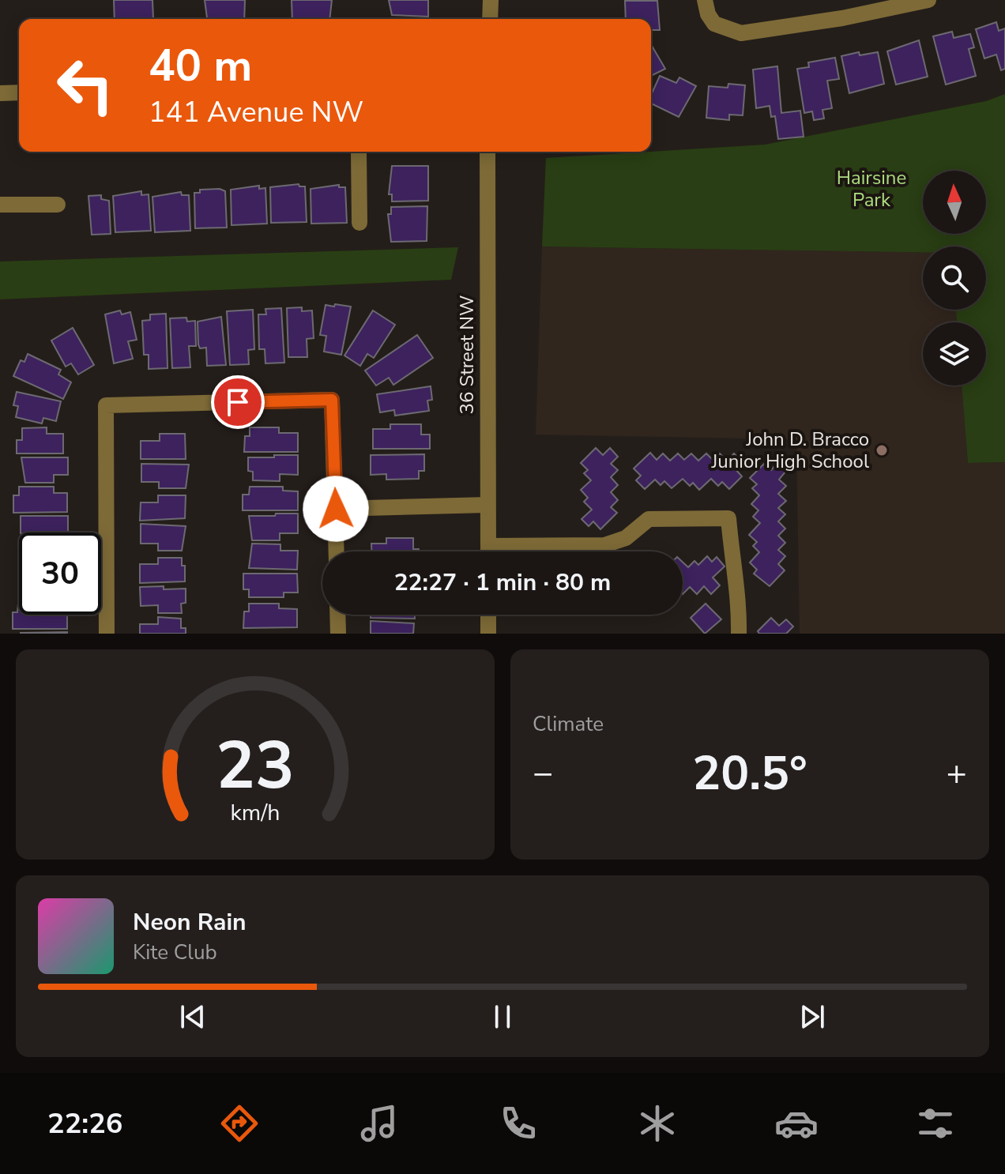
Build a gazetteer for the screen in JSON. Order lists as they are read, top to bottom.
{
  "streets": {
    "street": ["36 Street NW"]
  },
  "parks": ["Hairsine Park"],
  "places": ["John D. Bracco Junior High School"],
  "north": "top",
  "page": {
    "turn": ["40 m", "141 Avenue NW"],
    "limit": "30",
    "trip": "22:27 · 1 min · 80 m",
    "tile": "Climate",
    "heat": ["−", "20.5°", "+"],
    "song": ["Neon Rain", "Kite Club"],
    "tabs": "22:26",
    "gauge": ["23", "km/h"]
  }
}
